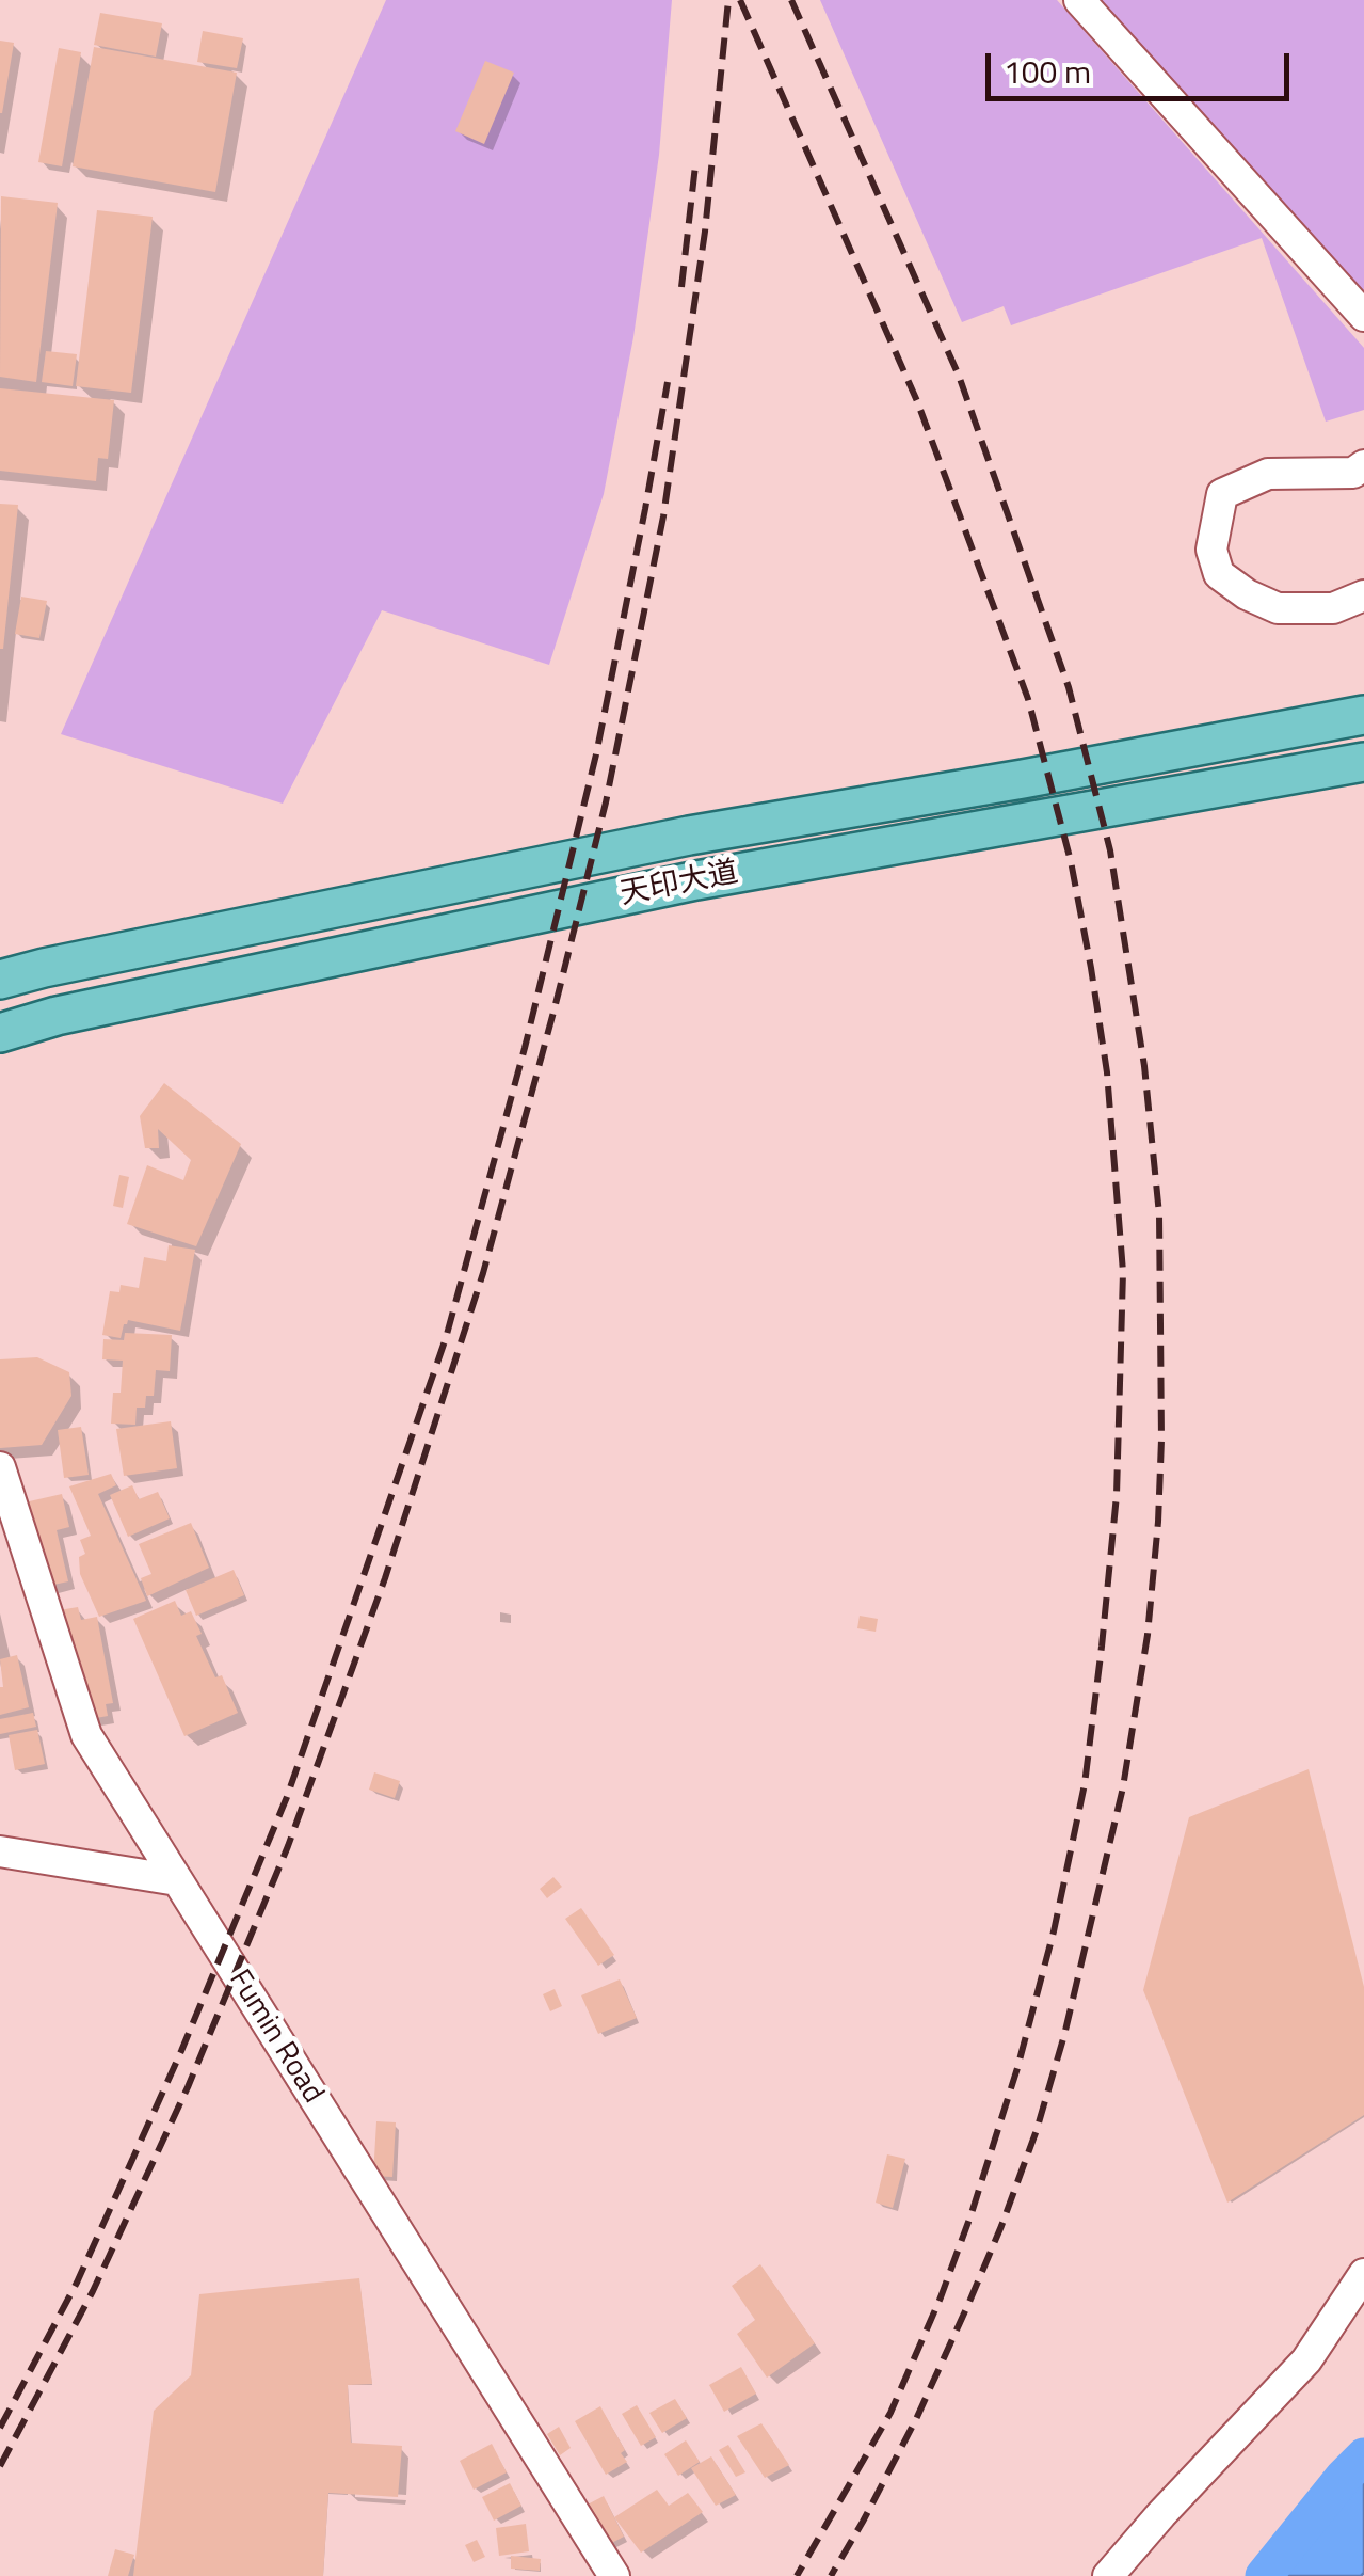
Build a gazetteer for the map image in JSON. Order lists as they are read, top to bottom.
{
  "streets": {
    "main road": ["天印大道"],
    "street": ["Fumin Road"]
  },
  "scale_bar": "100 m"
}
